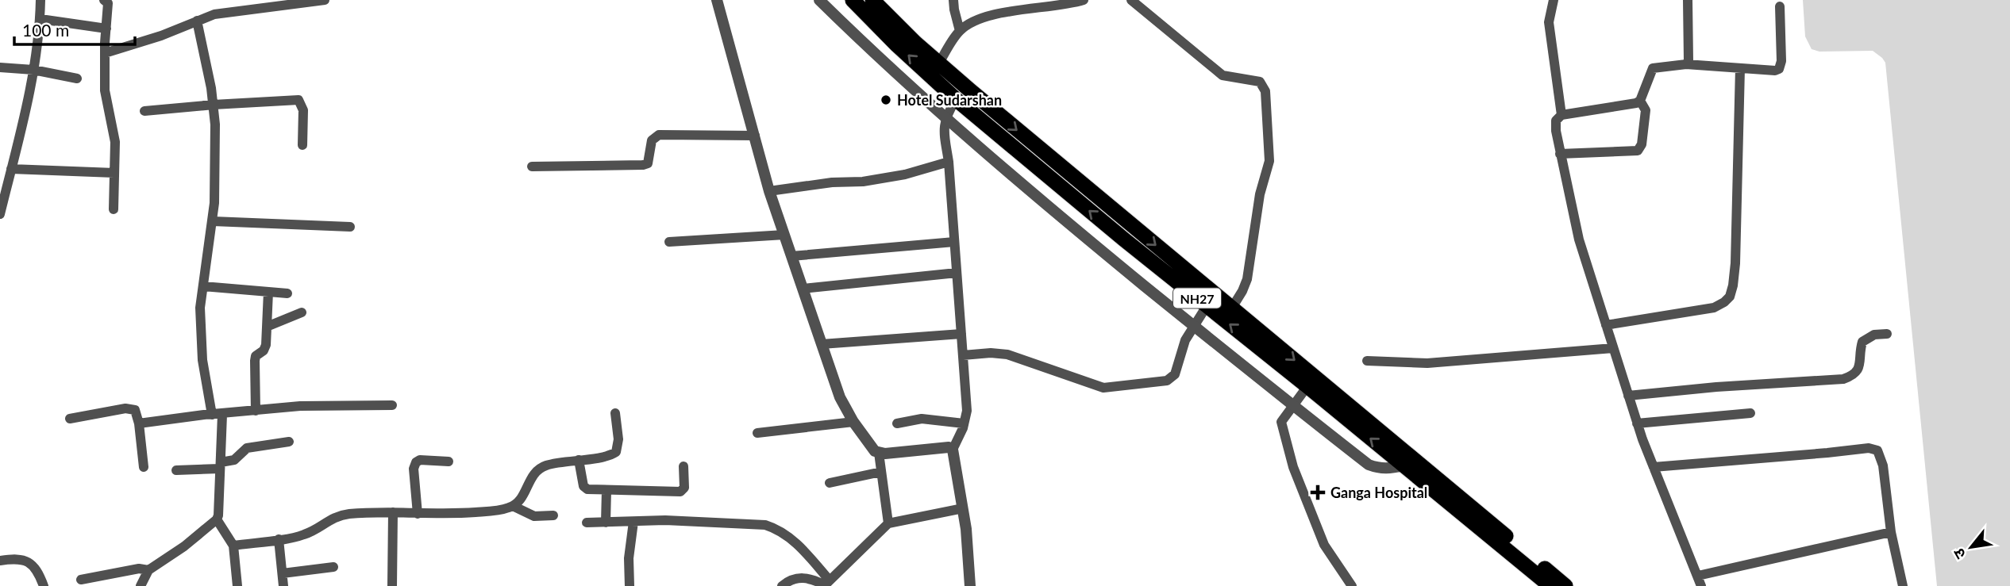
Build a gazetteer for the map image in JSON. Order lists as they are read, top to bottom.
{
  "streets": {
    "highway": ["NH27"]
  },
  "places": {
    "other": ["Hotel Sudarshan"],
    "health": ["Ganga Hospital"]
  },
  "scale_bar": "100 m",
  "north": "bottom left"
}
